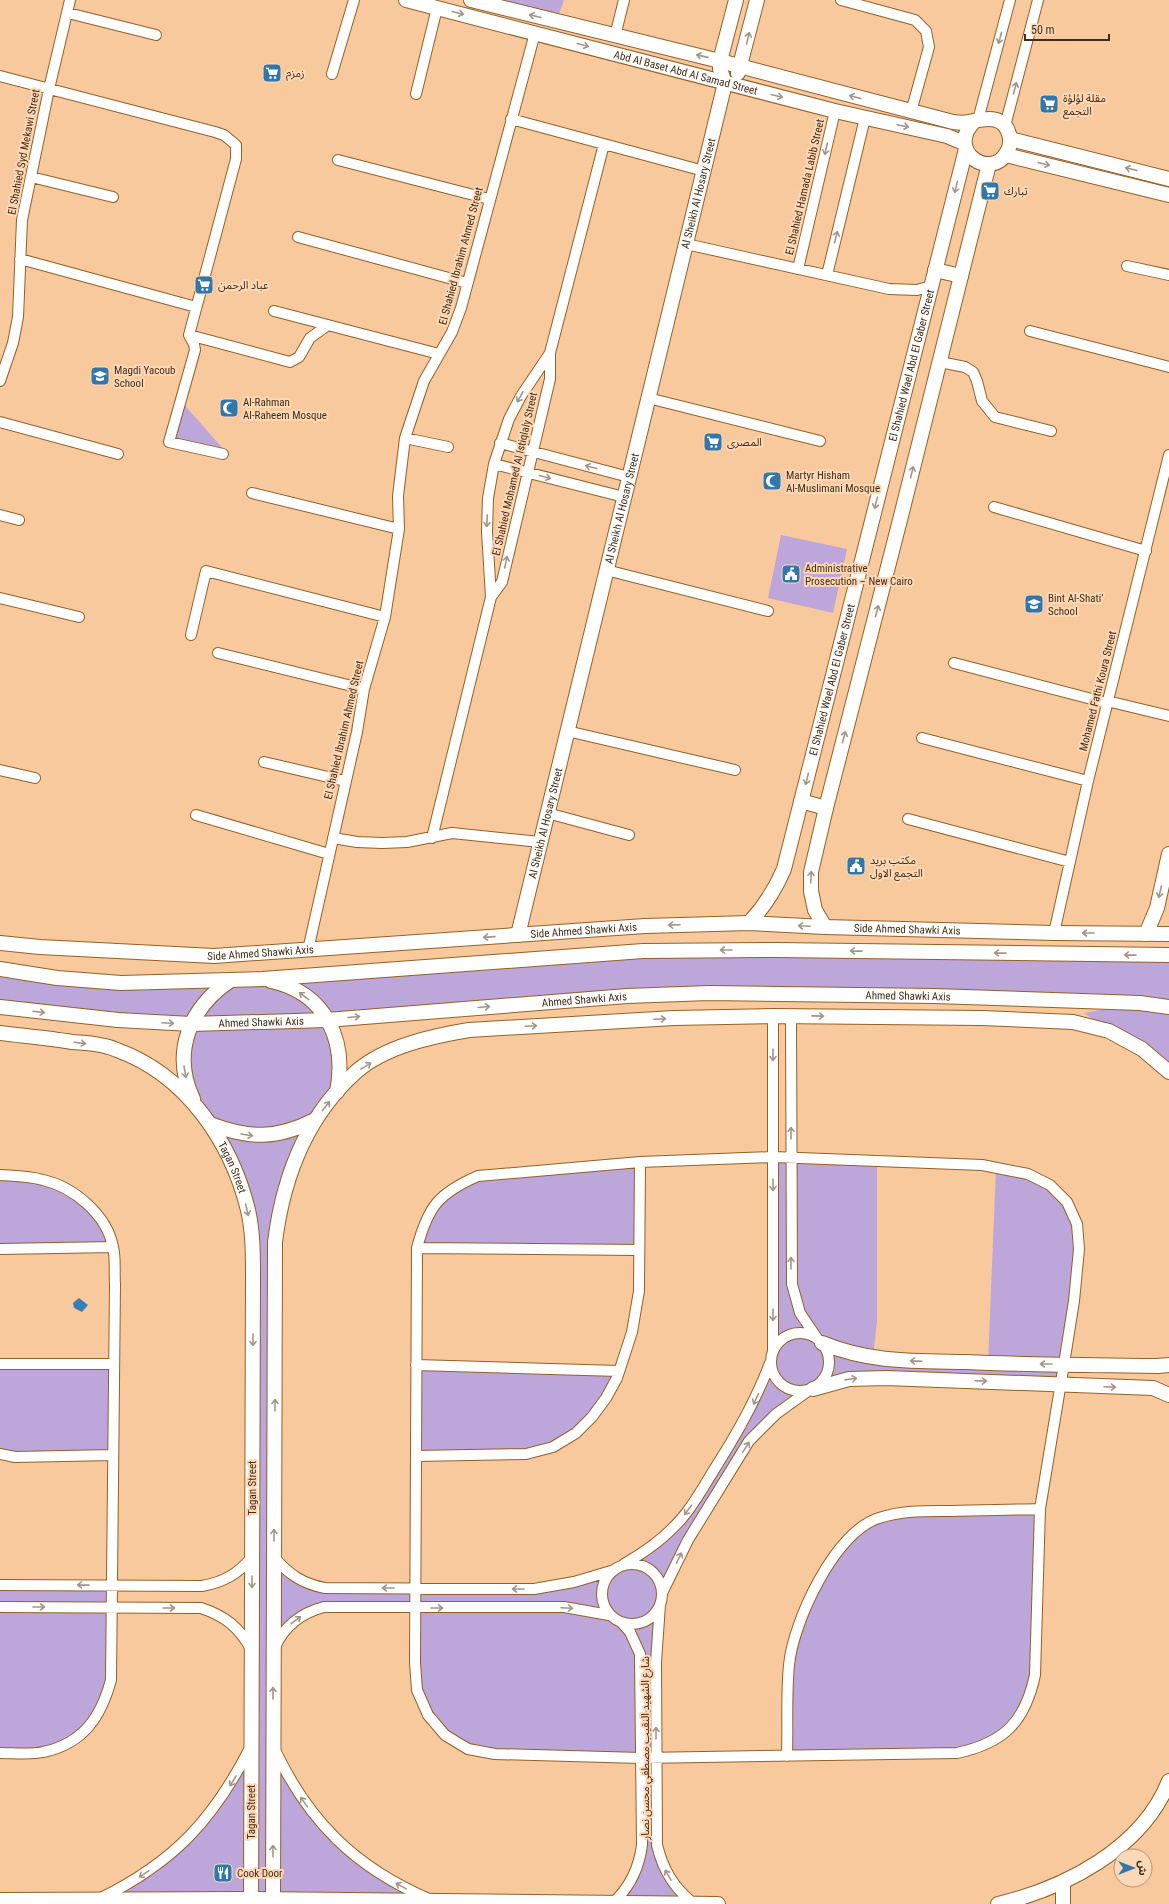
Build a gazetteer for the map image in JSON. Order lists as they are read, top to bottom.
{
  "streets": {
    "street": [
      "Abd Al Baset Abd Al Samad Street",
      "El Shahied Syd Mekawi Street",
      "El Shahied Hamada Labib Street",
      "Al Sheikh Al Hosary Street",
      "El Shahied Ibrahim Ahmed Street",
      "El Shahied Wael Abd El Gaber Street",
      "El Shahied Mohamed Al Istiqlaly Street",
      "Mohamed Fathi Koura Street",
      "Side Ahmed Shawki Axis",
      "Ahmed Shawki Axis",
      "Tagan Street",
      "شارع الشهيد النقيب مصطفي محسن نصار"
    ]
  },
  "crossings": [
    ["Abd Al Baset Abd Al Samad Street", "El Shahied Hamada Labib Street"],
    ["Abd Al Baset Abd Al Samad Street", "Al Sheikh Al Hosary Street"],
    ["Abd Al Baset Abd Al Samad Street", "El Shahied Ibrahim Ahmed Street"],
    ["Abd Al Baset Abd Al Samad Street", "El Shahied Wael Abd El Gaber Street"],
    ["Al Sheikh Al Hosary Street", "Side Ahmed Shawki Axis"],
    ["El Shahied Ibrahim Ahmed Street", "Side Ahmed Shawki Axis"],
    ["El Shahied Wael Abd El Gaber Street", "Side Ahmed Shawki Axis"],
    ["Mohamed Fathi Koura Street", "Side Ahmed Shawki Axis"]
  ],
  "places": {
    "supermarket": [
      "زمزم",
      "مقلة لؤلؤة التجمع",
      "تبارك",
      "عباد الرحمن",
      "المصرى"
    ],
    "school or university": ["Magdi Yacoub School", "Bint Al-Shati’ School"],
    "mosque": ["Al-Rahman Al-Raheem Mosque", "Martyr Hisham Al-Muslimani Mosque"],
    "public building": ["Administrative Prosecution – New Cairo", "مكتب بريد التجمع الاول"],
    "restaurant": ["Cook Door"]
  },
  "scale_bar": "50 m",
  "north": "right"
}
